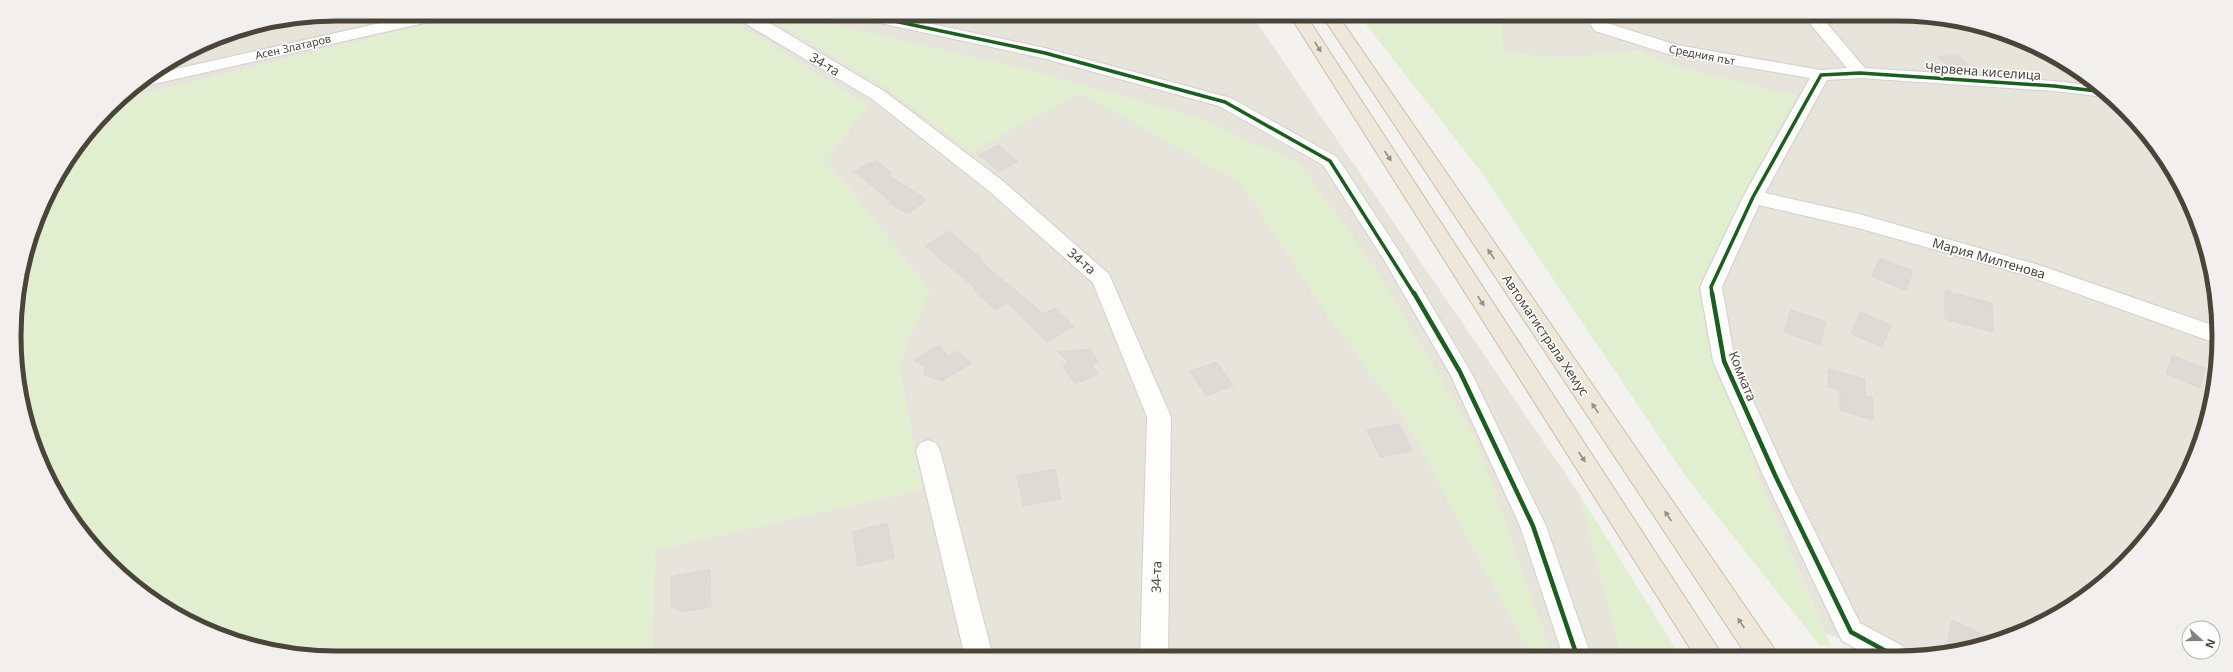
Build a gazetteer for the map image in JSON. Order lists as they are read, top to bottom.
{
  "streets": {
    "highway": ["Автомагистрала Хемус"],
    "street": [
      "Асен Златаров",
      "Средния път",
      "34-та",
      "Червена киселица",
      "Мария Милтенова",
      "Комката"
    ]
  },
  "crossings": [
    ["Средния път", "Комката"],
    ["Мария Милтенова", "Комката"]
  ],
  "north": "right"
}
